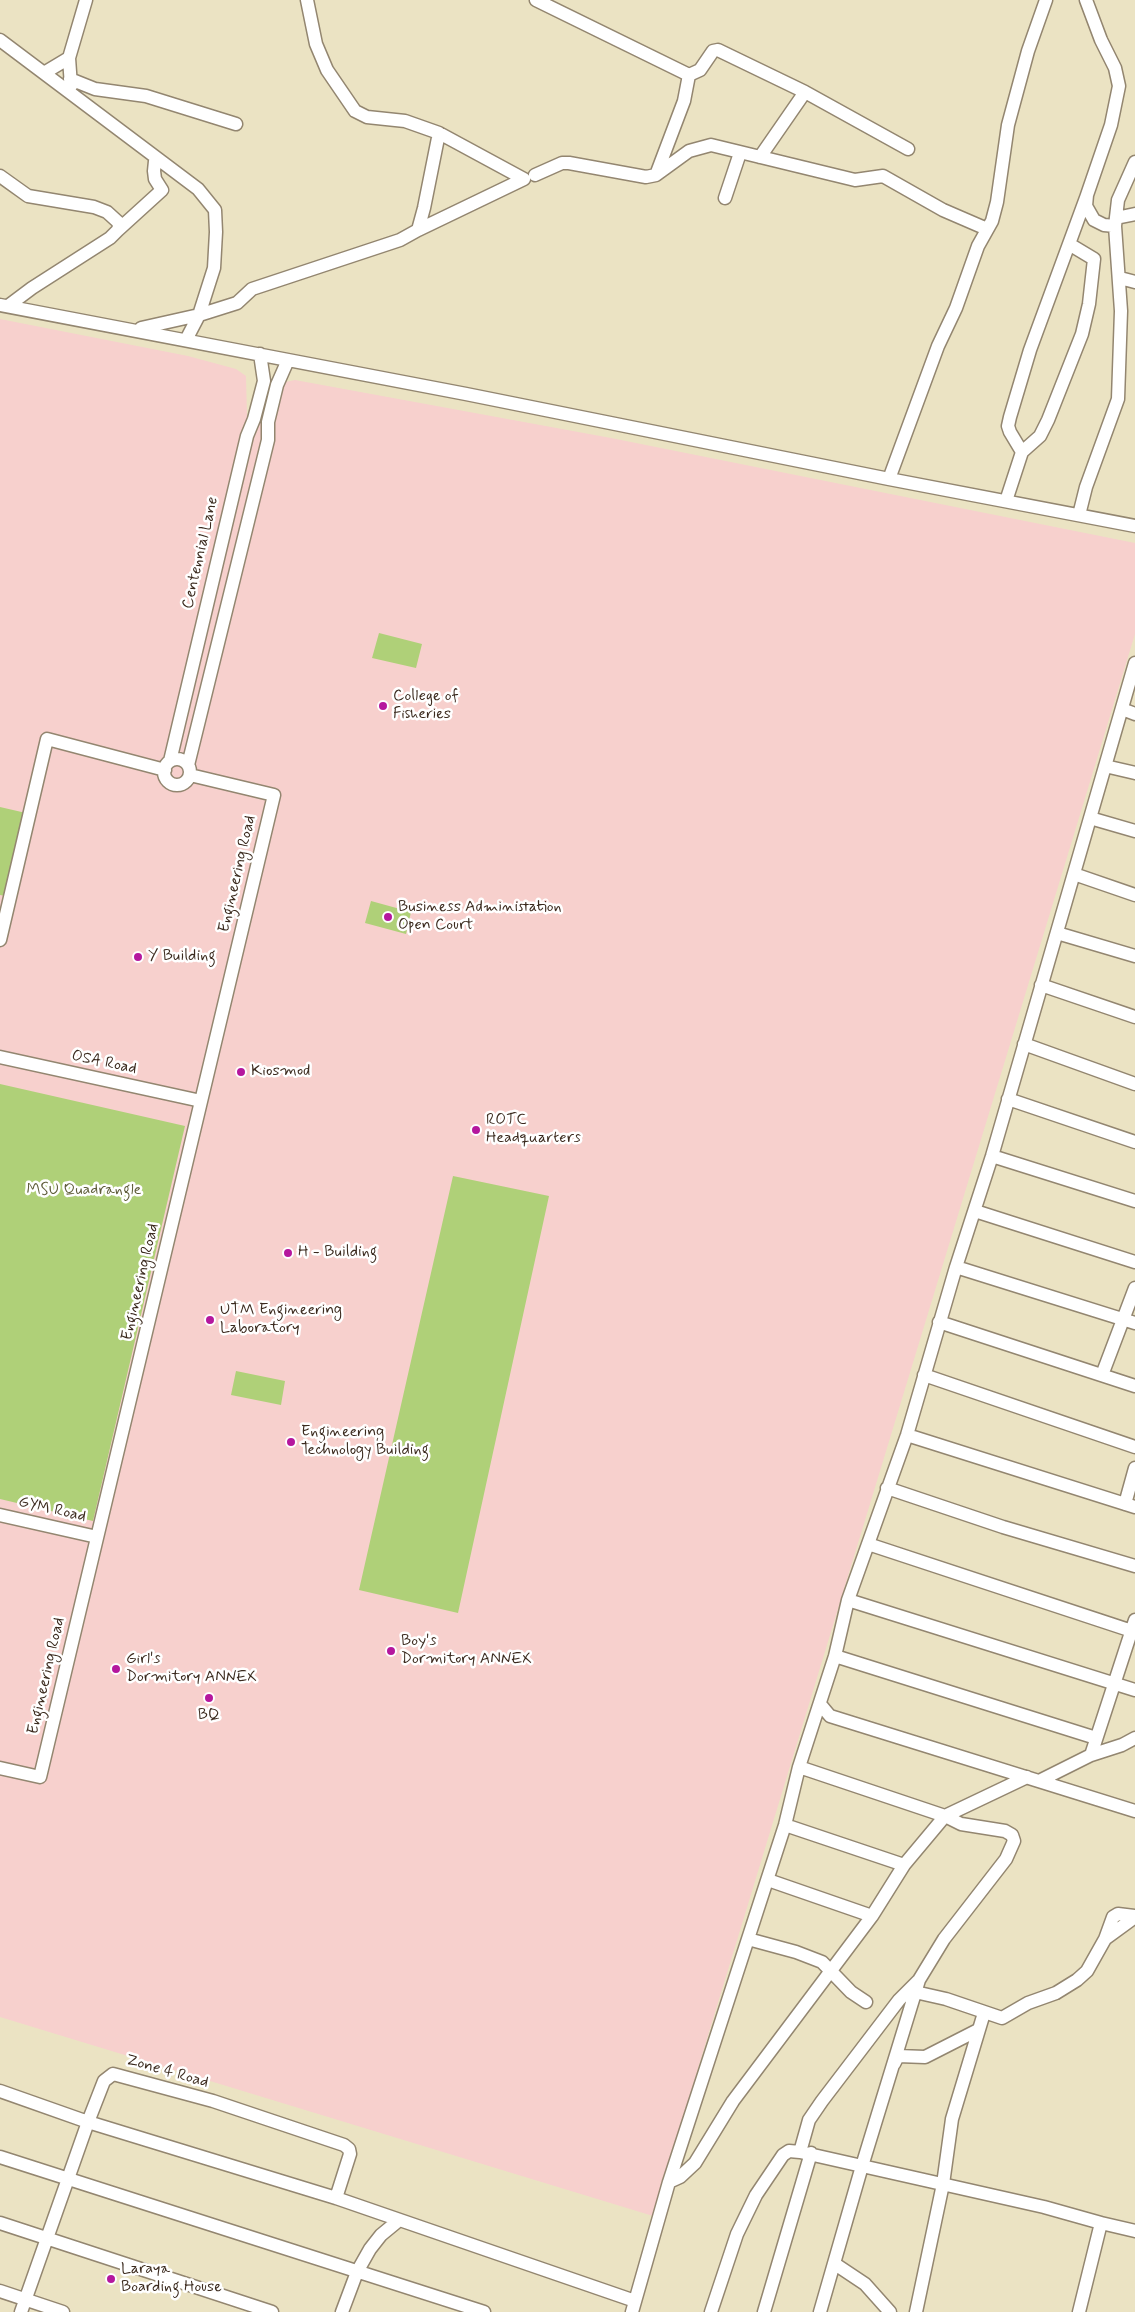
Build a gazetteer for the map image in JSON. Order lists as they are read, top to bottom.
{
  "streets": {
    "street": [
      "Centennial Lane",
      "Engineering Road",
      "OSA Road",
      "GYM Road",
      "Zone 4 Road"
    ]
  },
  "crossings": [
    ["Centennial Lane", "Engineering Road"],
    ["Engineering Road", "OSA Road"],
    ["Engineering Road", "GYM Road"]
  ],
  "parks": ["MSU Quadrangle"],
  "places": [
    "College of Fisheries",
    "Business Administation Open Court",
    "Y Building",
    "Kiosmod",
    "ROTC Headquarters",
    "H - Building",
    "UTM Engineering Laboratory",
    "Engineering Technology Building",
    "Boy's Dormitory ANNEX",
    "Girl's Dormitory ANNEX",
    "BQ",
    "Laraya Boarding House"
  ]
}
